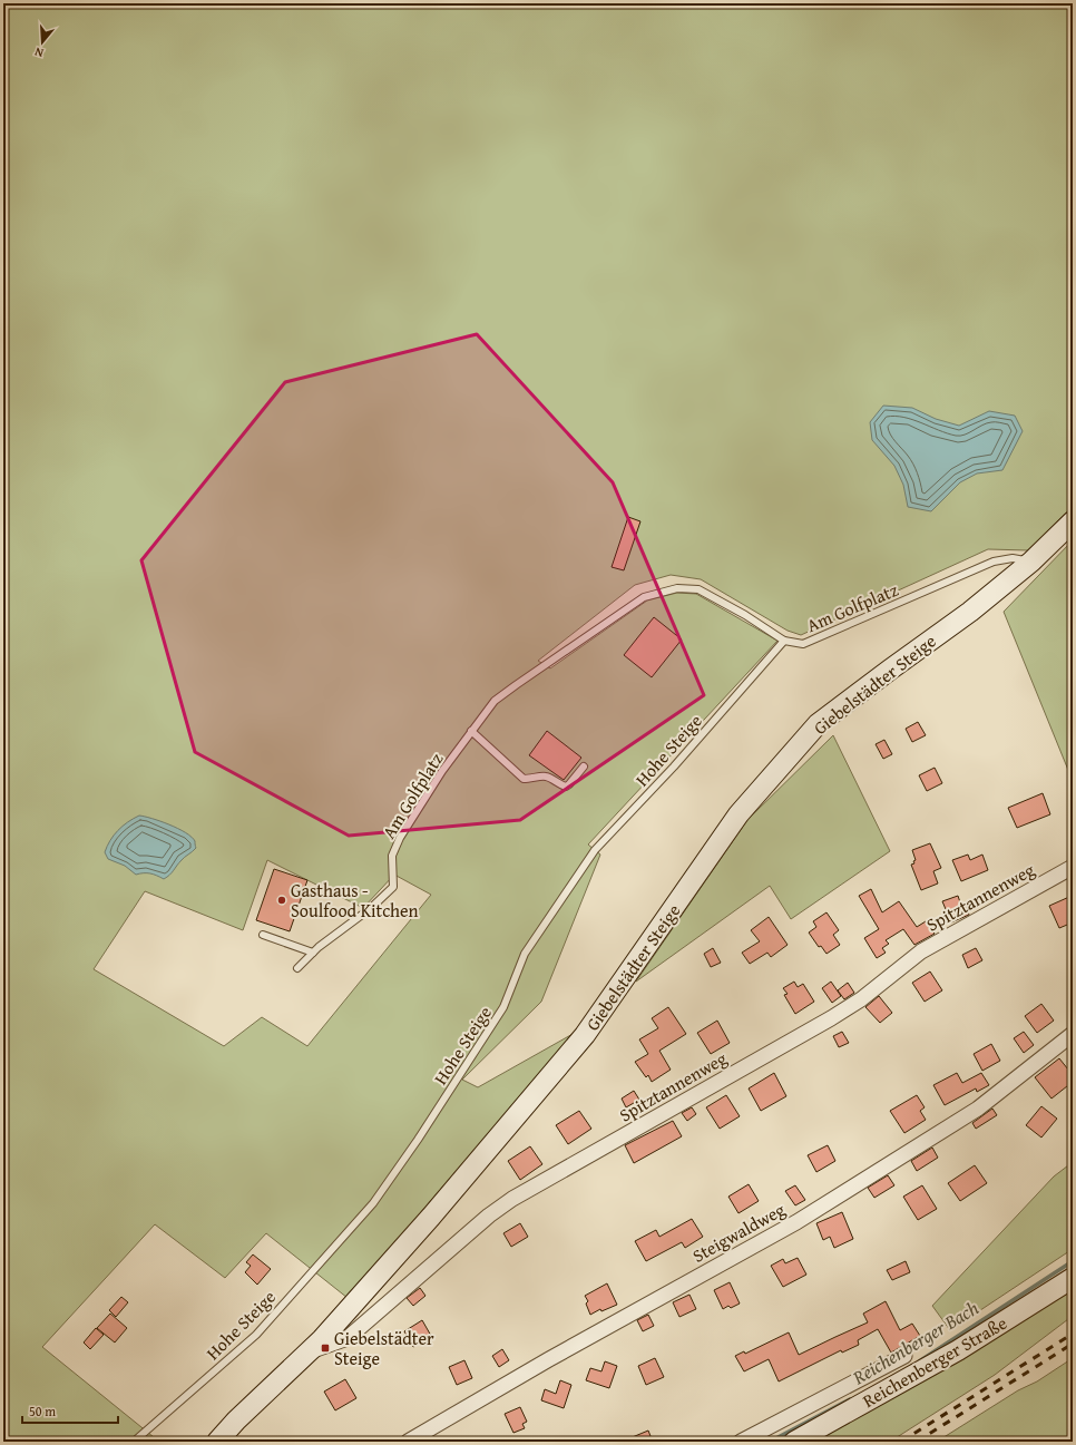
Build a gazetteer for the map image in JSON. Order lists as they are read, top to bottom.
{
  "streets": {
    "main road": ["Giebelstädter Steige", "Reichenberger Straße"],
    "street": ["Spitztannenweg", "Steigwaldweg"],
    "lane": ["Am Golfplatz", "Hohe Steige"]
  },
  "crossings": [
    ["Am Golfplatz", "Giebelstädter Steige"],
    ["Am Golfplatz", "Hohe Steige"],
    ["Giebelstädter Steige", "Spitztannenweg"]
  ],
  "water": ["Reichenberger Bach"],
  "places": {
    "other": ["Gasthaus - Soulfood Kitchen"],
    "transit": ["Giebelstädter Steige"]
  },
  "scale_bar": "50 m",
  "north": "bottom"
}
